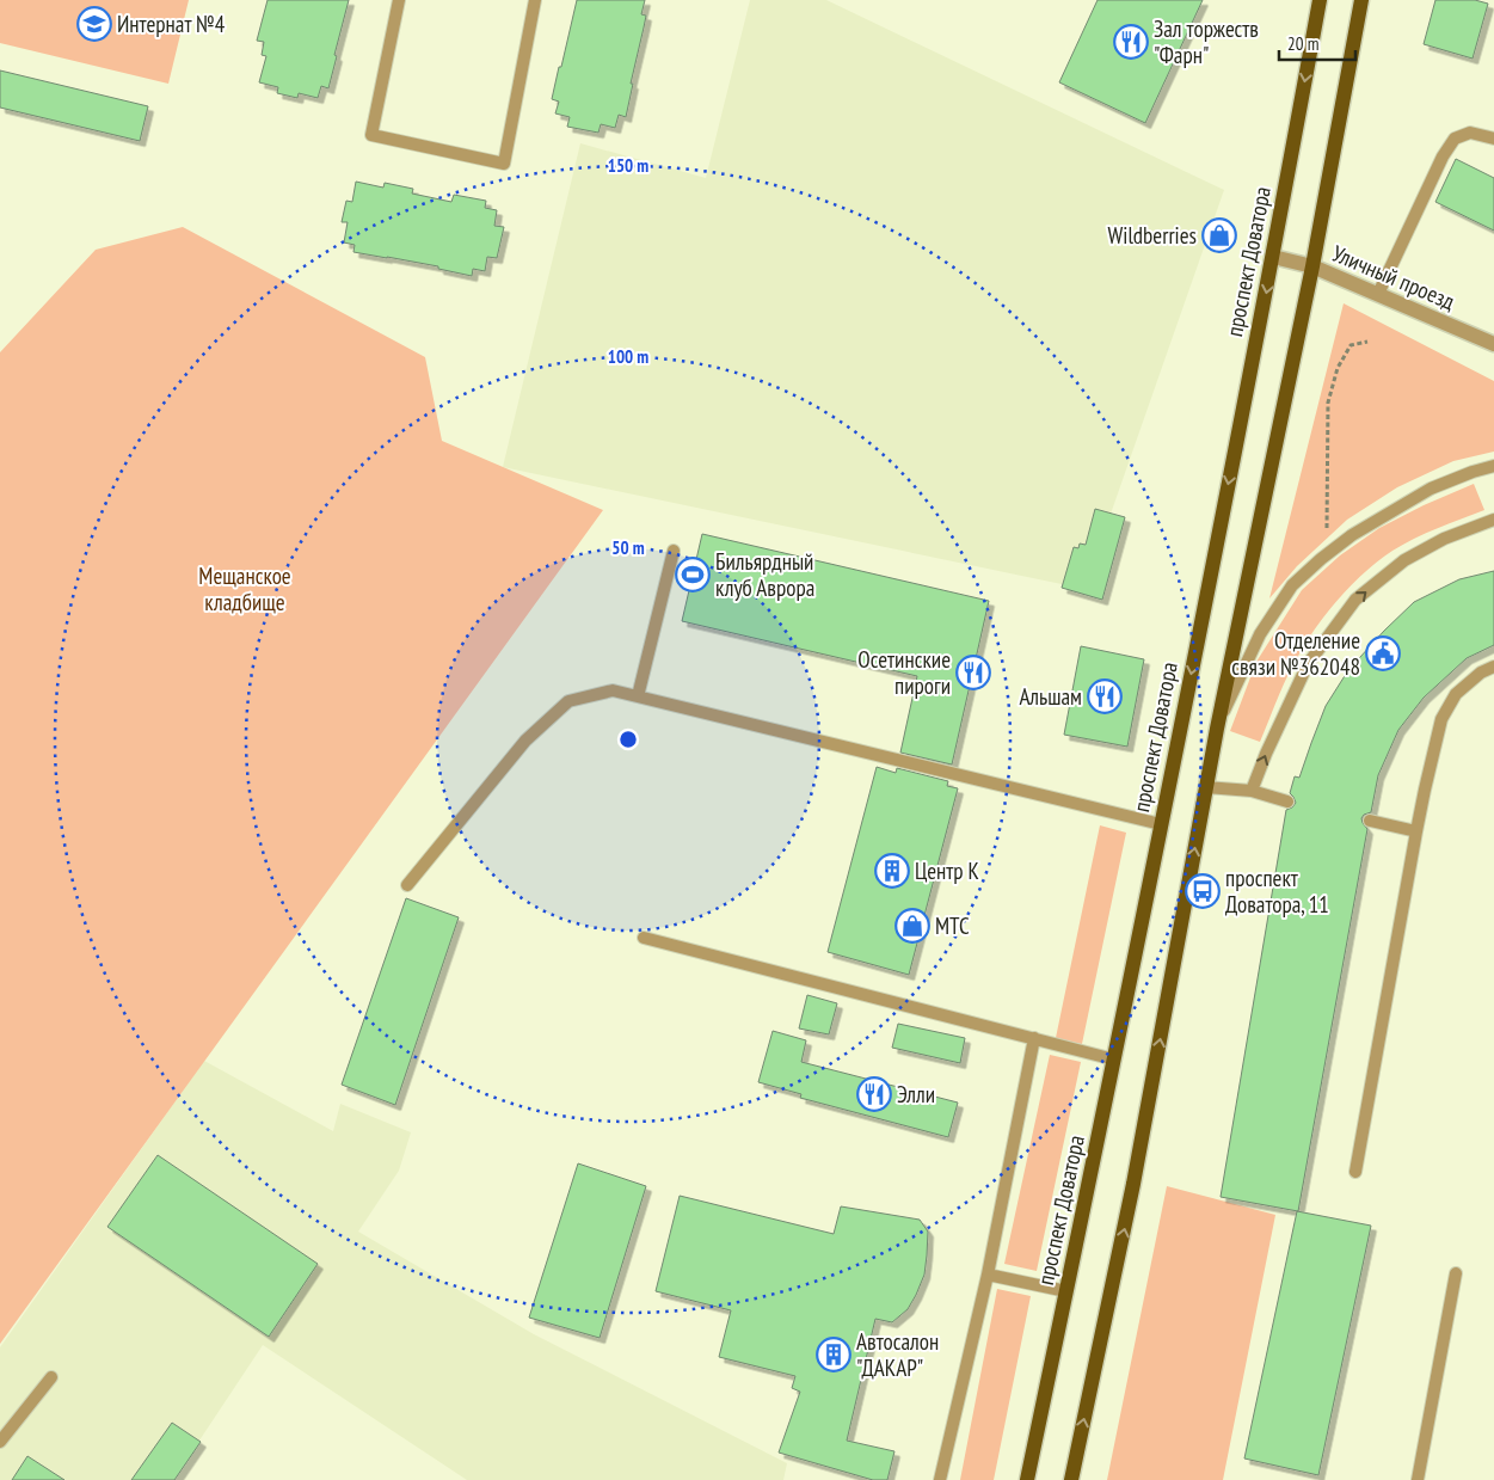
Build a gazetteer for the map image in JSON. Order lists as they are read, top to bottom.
{
  "streets": {
    "main road": ["проспект Доватора"],
    "street": ["Уличный проезд"]
  },
  "crossings": [
    ["проспект Доватора", "Уличный проезд"]
  ],
  "parks": ["Мещанское кладбище"],
  "places": {
    "school or university": ["Интернат №4"],
    "restaurant": [
      "Зал торжеств \"Фарн\"",
      "Осетинские пироги",
      "Альшам",
      "Элли"
    ],
    "shop": ["Wildberries", "МТС"],
    "sports": ["Бильярдный клуб Аврора"],
    "public building": ["Отделение связи №362048"],
    "building": ["Центр К", "Автосалон \"ДАКАР\""],
    "bus stop": ["проспект Доватора, 11"]
  },
  "scale_bar": "20 m",
  "rings": ["150 m", "100 m", "50 m"]
}
